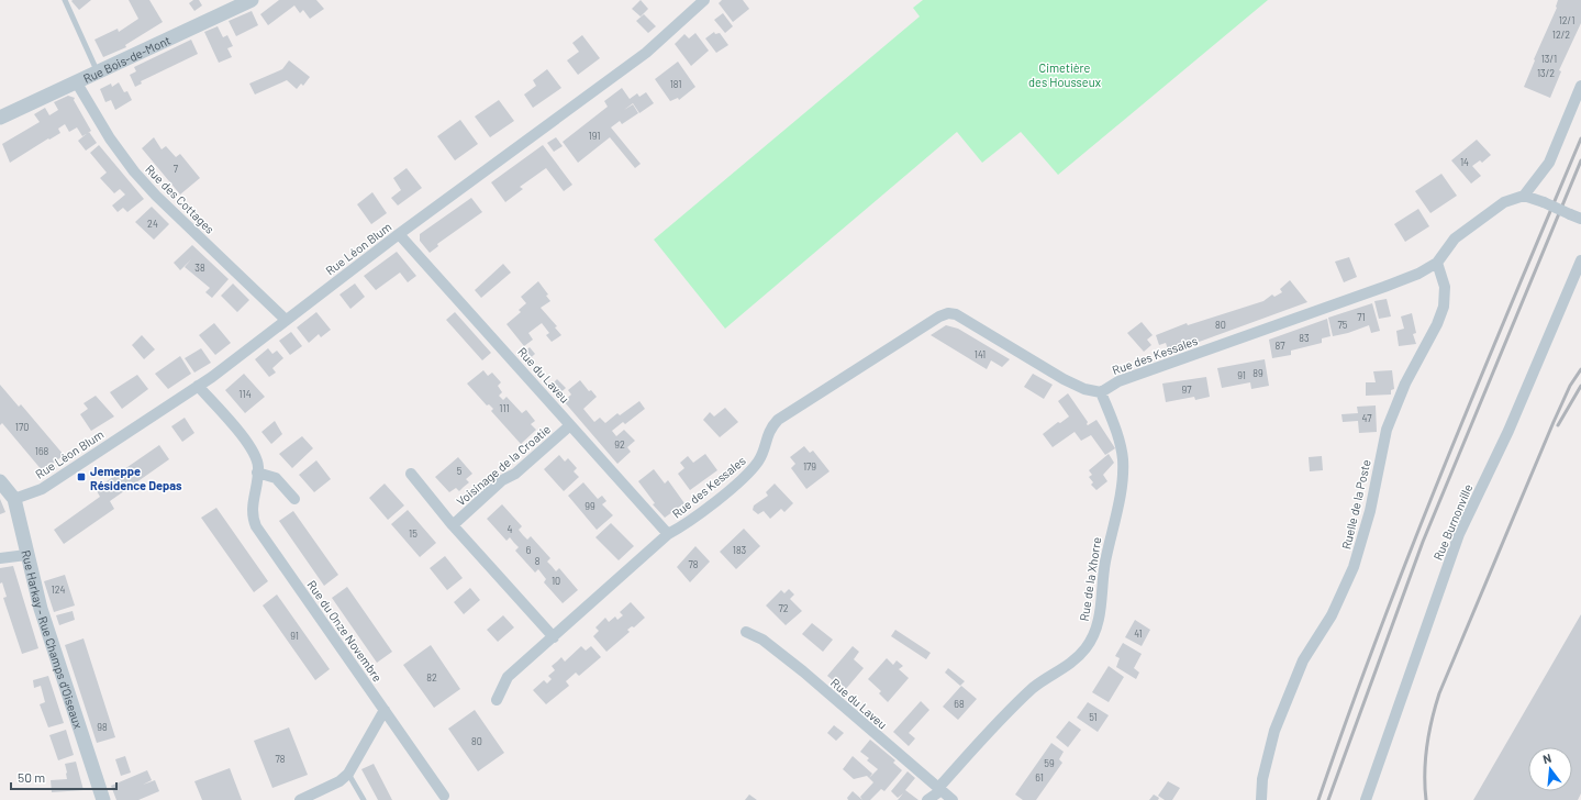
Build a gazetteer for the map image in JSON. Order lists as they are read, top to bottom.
{
  "streets": {
    "street": [
      "Rue Bois-de-Mont",
      "Rue des Cottages",
      "Rue Léon Blum",
      "Rue des Kessales",
      "Rue du Laveu",
      "Voisinage de la Croatie",
      "Ruelle de la Poste",
      "Rue Burnonville",
      "Rue de la Xhorre",
      "Rue du Onze Novembre",
      "Rue Harkay - Rue Champs d'Oiseaux"
    ]
  },
  "crossings": [
    ["Rue Bois-de-Mont", "Rue des Cottages"],
    ["Rue des Cottages", "Rue Léon Blum"],
    ["Rue Léon Blum", "Rue du Laveu"],
    ["Rue Léon Blum", "Rue du Onze Novembre"],
    ["Rue Léon Blum", "Rue Harkay - Rue Champs d'Oiseaux"],
    ["Rue des Kessales", "Rue du Laveu"],
    ["Rue des Kessales", "Ruelle de la Poste"],
    ["Rue des Kessales", "Rue de la Xhorre"],
    ["Rue du Laveu", "Voisinage de la Croatie"],
    ["Rue du Laveu", "Rue de la Xhorre"]
  ],
  "parks": ["Cimetière des Housseux"],
  "places": {
    "transit": ["Jemeppe Résidence Depas"]
  },
  "house_numbers": [
    "12/1",
    "12/2",
    "13/1",
    "13/2",
    "181",
    "191",
    "14",
    "7",
    "24",
    "38",
    "71",
    "80",
    "75",
    "83",
    "87",
    "141",
    "89",
    "91",
    "97",
    "114",
    "111",
    "47",
    "170",
    "92",
    "168",
    "179",
    "5",
    "99",
    "4",
    "15",
    "6",
    "183",
    "8",
    "78",
    "10",
    "124",
    "72",
    "41",
    "91",
    "82",
    "68",
    "51",
    "98",
    "80",
    "78",
    "59",
    "61"
  ],
  "scale_bar": "50 m",
  "north": "top"
}
